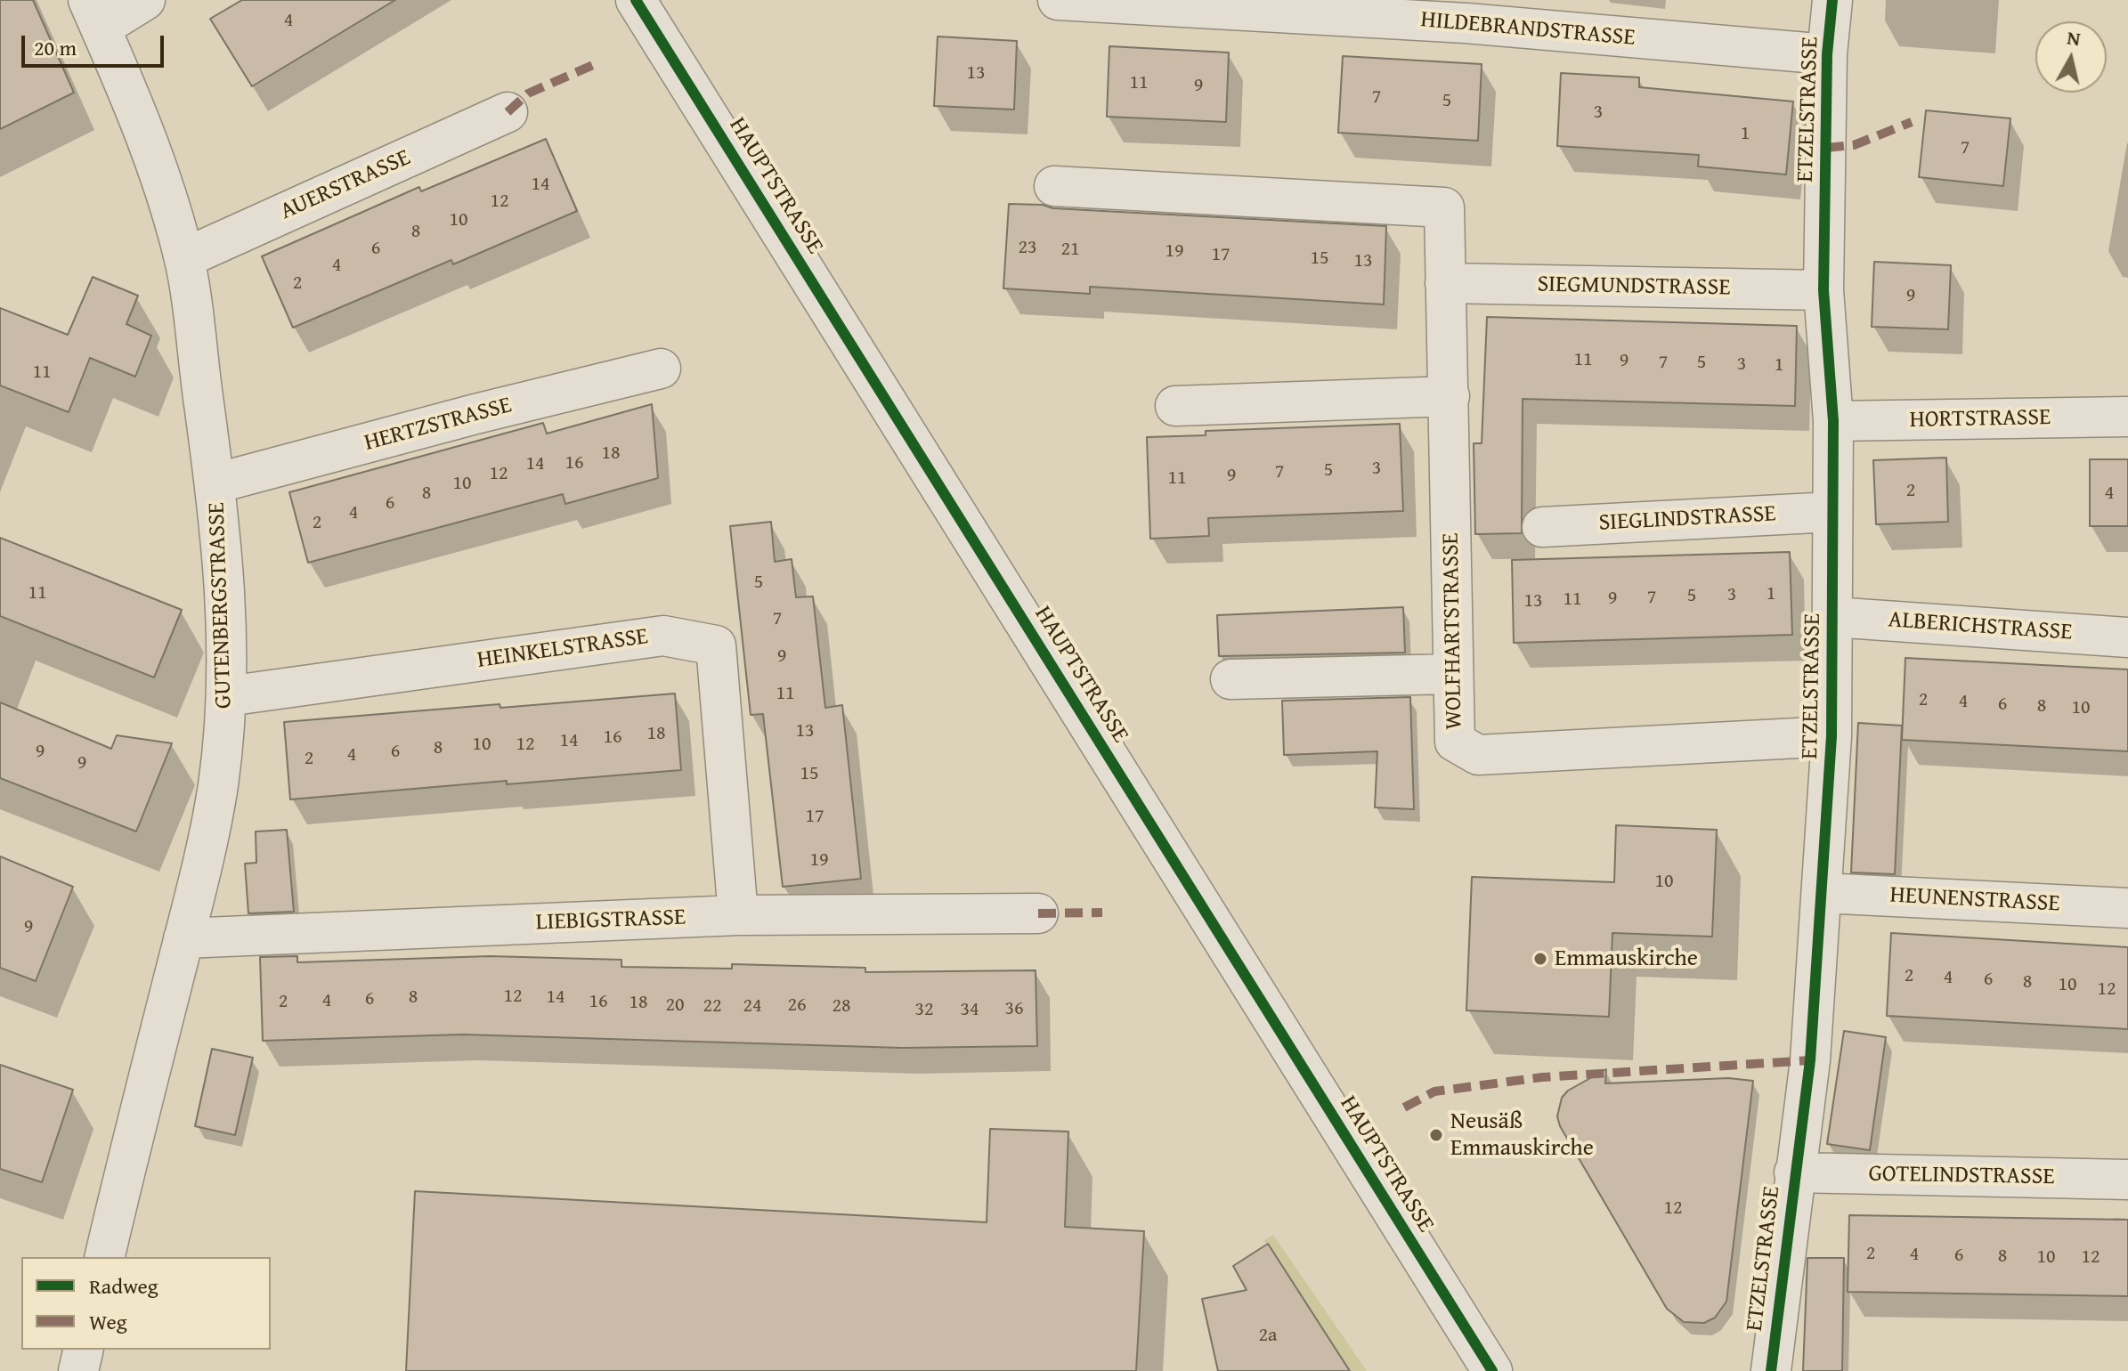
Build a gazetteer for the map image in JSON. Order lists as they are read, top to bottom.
{
  "streets": {
    "street": [
      "HILDEBRANDSTRASSE",
      "ETZELSTRASSE",
      "AUERSTRASSE",
      "HAUPTSTRASSE",
      "SIEGMUNDSTRASSE",
      "HORTSTRASSE",
      "HERTZSTRASSE",
      "SIEGLINDSTRASSE",
      "GUTENBERGSTRASSE",
      "ALBERICHSTRASSE",
      "WOLFHARTSTRASSE",
      "HEINKELSTRASSE",
      "HEUNENSTRASSE",
      "LIEBIGSTRASSE",
      "GOTELINDSTRASSE"
    ]
  },
  "crossings": [
    ["HILDEBRANDSTRASSE", "ETZELSTRASSE"],
    ["ETZELSTRASSE", "SIEGMUNDSTRASSE"],
    ["ETZELSTRASSE", "HORTSTRASSE"],
    ["ETZELSTRASSE", "SIEGLINDSTRASSE"],
    ["ETZELSTRASSE", "ALBERICHSTRASSE"],
    ["ETZELSTRASSE", "WOLFHARTSTRASSE"],
    ["ETZELSTRASSE", "HEUNENSTRASSE"],
    ["ETZELSTRASSE", "GOTELINDSTRASSE"],
    ["AUERSTRASSE", "GUTENBERGSTRASSE"],
    ["SIEGMUNDSTRASSE", "WOLFHARTSTRASSE"],
    ["HERTZSTRASSE", "GUTENBERGSTRASSE"],
    ["GUTENBERGSTRASSE", "HEINKELSTRASSE"],
    ["GUTENBERGSTRASSE", "LIEBIGSTRASSE"],
    ["HEINKELSTRASSE", "LIEBIGSTRASSE"]
  ],
  "places": ["Emmauskirche", "Neusäß Emmauskirche"],
  "house_numbers": [
    "4",
    "13",
    "11",
    "9",
    "7",
    "5",
    "3",
    "1",
    "7",
    "14",
    "12",
    "10",
    "8",
    "23",
    "6",
    "21",
    "19",
    "17",
    "15",
    "13",
    "4",
    "2",
    "9",
    "11",
    "9",
    "7",
    "5",
    "3",
    "1",
    "11",
    "18",
    "16",
    "14",
    "3",
    "5",
    "7",
    "12",
    "9",
    "11",
    "10",
    "2",
    "8",
    "4",
    "6",
    "4",
    "2",
    "5",
    "11",
    "1",
    "3",
    "5",
    "7",
    "9",
    "11",
    "13",
    "7",
    "9",
    "11",
    "2",
    "4",
    "6",
    "8",
    "10",
    "13",
    "18",
    "16",
    "14",
    "10",
    "12",
    "8",
    "9",
    "6",
    "4",
    "2",
    "9",
    "15",
    "17",
    "19",
    "10",
    "9",
    "2",
    "4",
    "6",
    "8",
    "10",
    "12",
    "12",
    "8",
    "14",
    "6",
    "4",
    "2",
    "16",
    "18",
    "20",
    "26",
    "22",
    "24",
    "28",
    "36",
    "32",
    "34",
    "12",
    "2",
    "4",
    "6",
    "8",
    "10",
    "12",
    "2a"
  ],
  "legend": ["Radweg", "Weg"],
  "scale_bar": "20 m",
  "north": "top"
}
